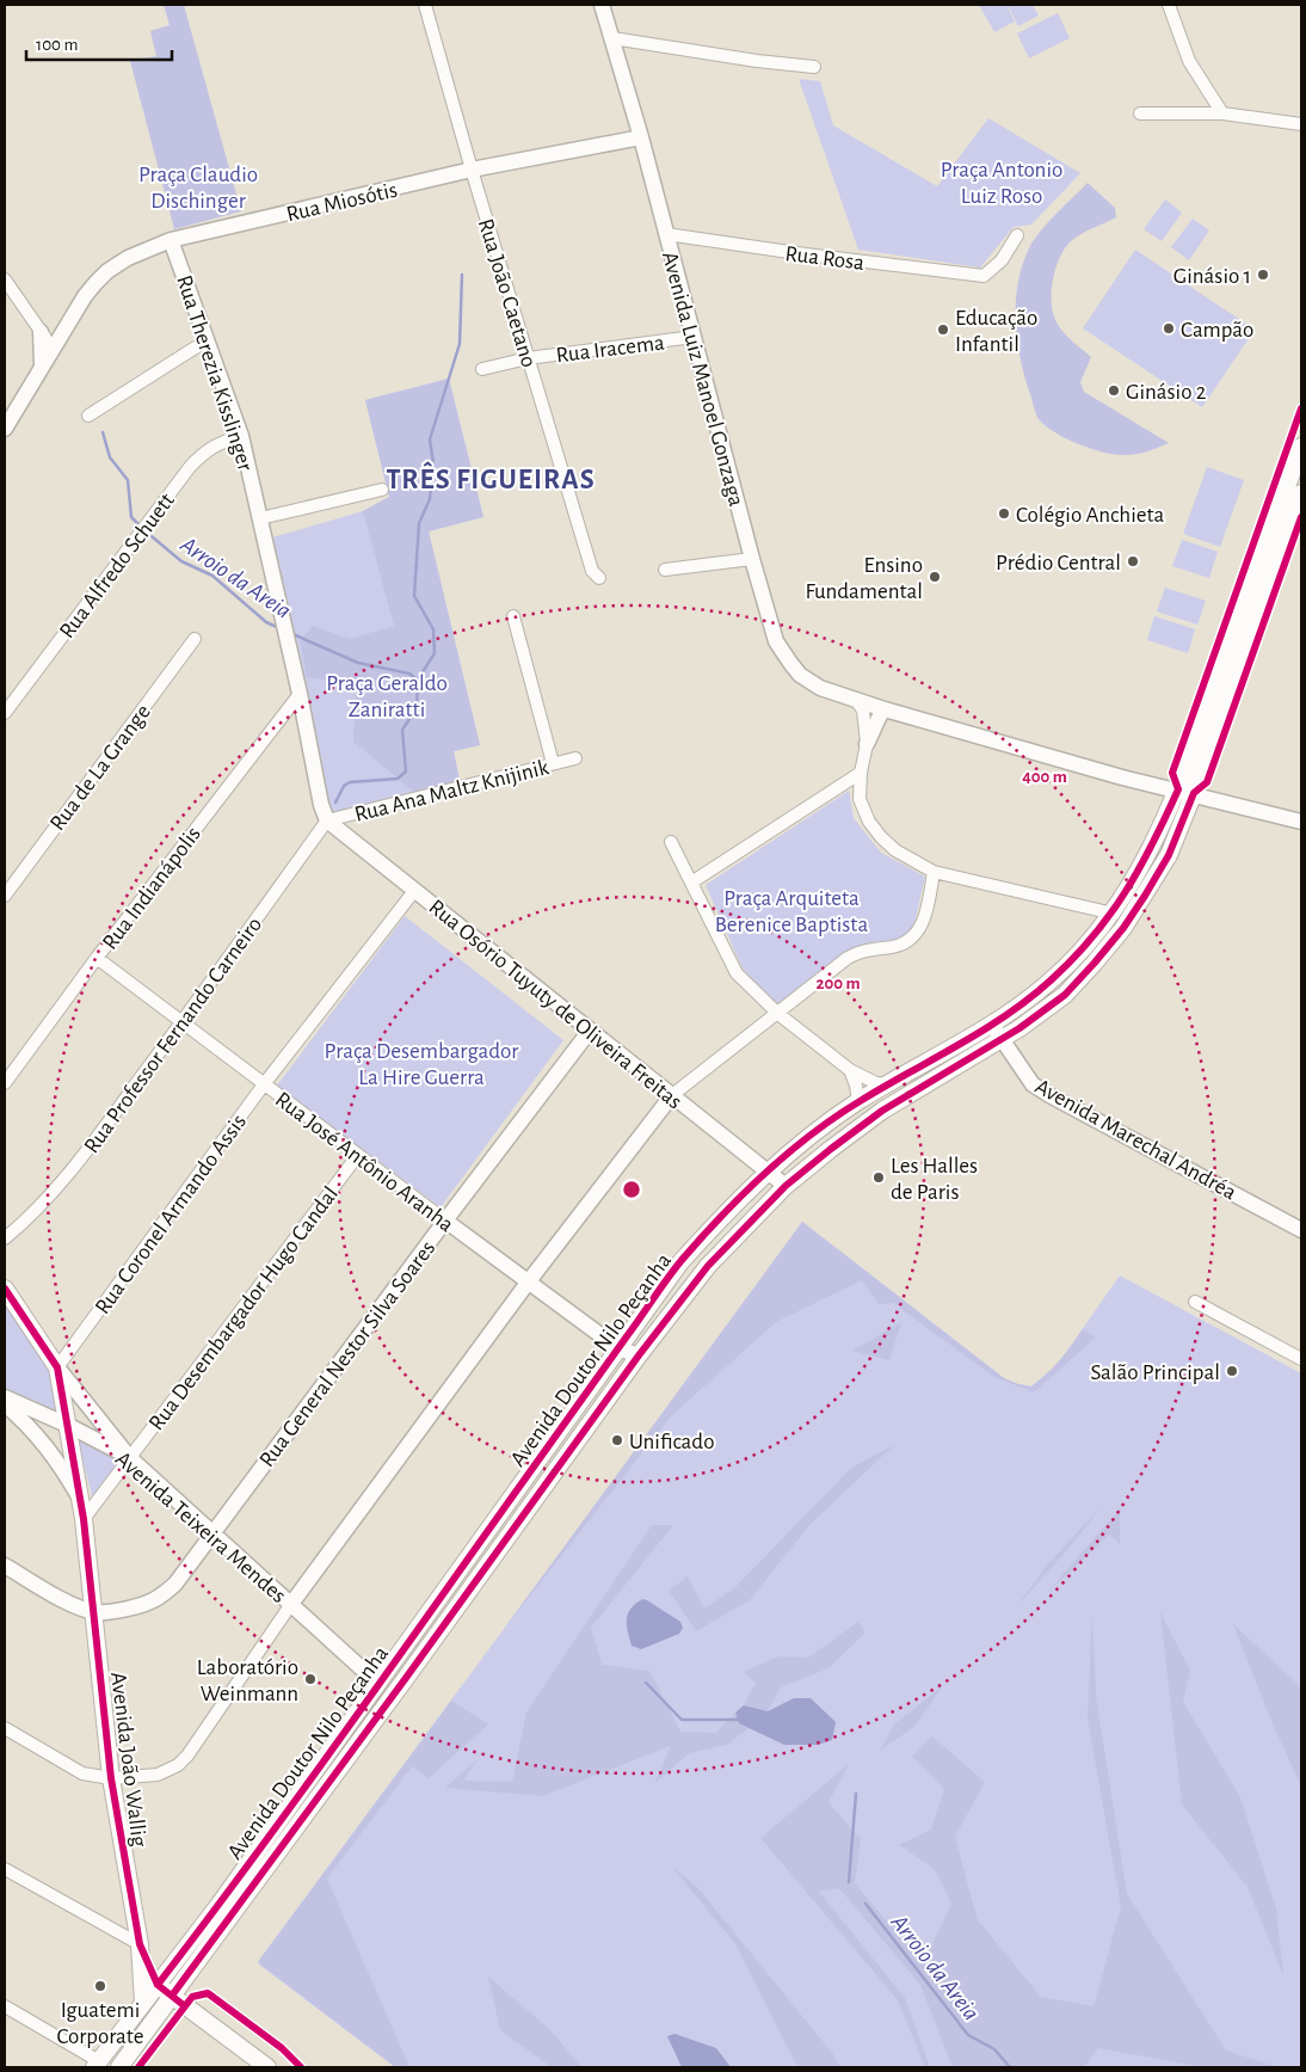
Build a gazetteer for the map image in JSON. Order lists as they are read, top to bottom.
{
  "streets": {
    "main road": ["Avenida Doutor Nilo Peçanha", "Avenida João Wallig"],
    "street": [
      "Rua Miosótis",
      "Rua Rosa",
      "Rua João Caetano",
      "Rua Iracema",
      "Rua Therezia Kisslinger",
      "Avenida Luiz Manoel Gonzaga",
      "Rua Alfredo Schuett",
      "Rua de La Grange",
      "Rua Ana Maltz Knijinik",
      "Rua Indianápolis",
      "Rua Osório Tuyuty de Oliveira Freitas",
      "Rua Professor Fernando Carneiro",
      "Avenida Marechal Andréa",
      "Rua José Antônio Aranha",
      "Rua Coronel Armando Assis",
      "Rua Desembargador Hugo Candal",
      "Rua General Nestor Silva Soares",
      "Avenida Teixeira Mendes"
    ]
  },
  "crossings": [
    ["Rua Miosótis", "Rua João Caetano"],
    ["Rua Miosótis", "Rua Therezia Kisslinger"],
    ["Rua Miosótis", "Avenida Luiz Manoel Gonzaga"],
    ["Rua Rosa", "Avenida Luiz Manoel Gonzaga"],
    ["Rua João Caetano", "Rua Iracema"],
    ["Rua Iracema", "Avenida Luiz Manoel Gonzaga"],
    ["Rua Therezia Kisslinger", "Rua Alfredo Schuett"],
    ["Rua Therezia Kisslinger", "Rua Ana Maltz Knijinik"],
    ["Rua Therezia Kisslinger", "Rua Indianápolis"],
    ["Rua Therezia Kisslinger", "Rua Osório Tuyuty de Oliveira Freitas"],
    ["Rua Therezia Kisslinger", "Rua Professor Fernando Carneiro"],
    ["Avenida Luiz Manoel Gonzaga", "Avenida Doutor Nilo Peçanha"],
    ["Rua Ana Maltz Knijinik", "Rua Osório Tuyuty de Oliveira Freitas"],
    ["Rua Ana Maltz Knijinik", "Rua Professor Fernando Carneiro"],
    ["Rua Indianápolis", "Rua José Antônio Aranha"],
    ["Rua Osório Tuyuty de Oliveira Freitas", "Rua Professor Fernando Carneiro"],
    ["Rua Osório Tuyuty de Oliveira Freitas", "Rua Coronel Armando Assis"],
    ["Rua Osório Tuyuty de Oliveira Freitas", "Rua General Nestor Silva Soares"],
    ["Rua Osório Tuyuty de Oliveira Freitas", "Avenida Doutor Nilo Peçanha"],
    ["Rua Professor Fernando Carneiro", "Rua José Antônio Aranha"],
    ["Avenida Marechal Andréa", "Avenida Doutor Nilo Peçanha"],
    ["Rua José Antônio Aranha", "Rua Coronel Armando Assis"],
    ["Rua José Antônio Aranha", "Rua Desembargador Hugo Candal"],
    ["Rua José Antônio Aranha", "Rua General Nestor Silva Soares"],
    ["Rua José Antônio Aranha", "Avenida Doutor Nilo Peçanha"],
    ["Rua Coronel Armando Assis", "Avenida João Wallig"],
    ["Rua Desembargador Hugo Candal", "Avenida Teixeira Mendes"],
    ["Rua Desembargador Hugo Candal", "Avenida João Wallig"],
    ["Rua General Nestor Silva Soares", "Avenida Teixeira Mendes"],
    ["Rua General Nestor Silva Soares", "Avenida João Wallig"],
    ["Avenida Doutor Nilo Peçanha", "Avenida Teixeira Mendes"],
    ["Avenida Doutor Nilo Peçanha", "Avenida João Wallig"],
    ["Avenida Teixeira Mendes", "Avenida João Wallig"]
  ],
  "districts": ["TRÊS FIGUEIRAS"],
  "water": ["Arroio da Areia"],
  "parks": [
    "Praça Antonio Luiz Roso",
    "Praça Claudio Dischinger",
    "Praça Geraldo Zaniratti",
    "Praça Arquiteta Berenice Baptista",
    "Praça Desembargador La Hire Guerra"
  ],
  "places": [
    "Ginásio 1",
    "Campão",
    "Educação Infantil",
    "Ginásio 2",
    "Colégio Anchieta",
    "Prédio Central",
    "Ensino Fundamental",
    "Les Halles de Paris",
    "Salão Principal",
    "Unificado",
    "Laboratório Weinmann",
    "Iguatemi Corporate"
  ],
  "scale_bar": "100 m",
  "rings": ["400 m", "200 m"]
}
